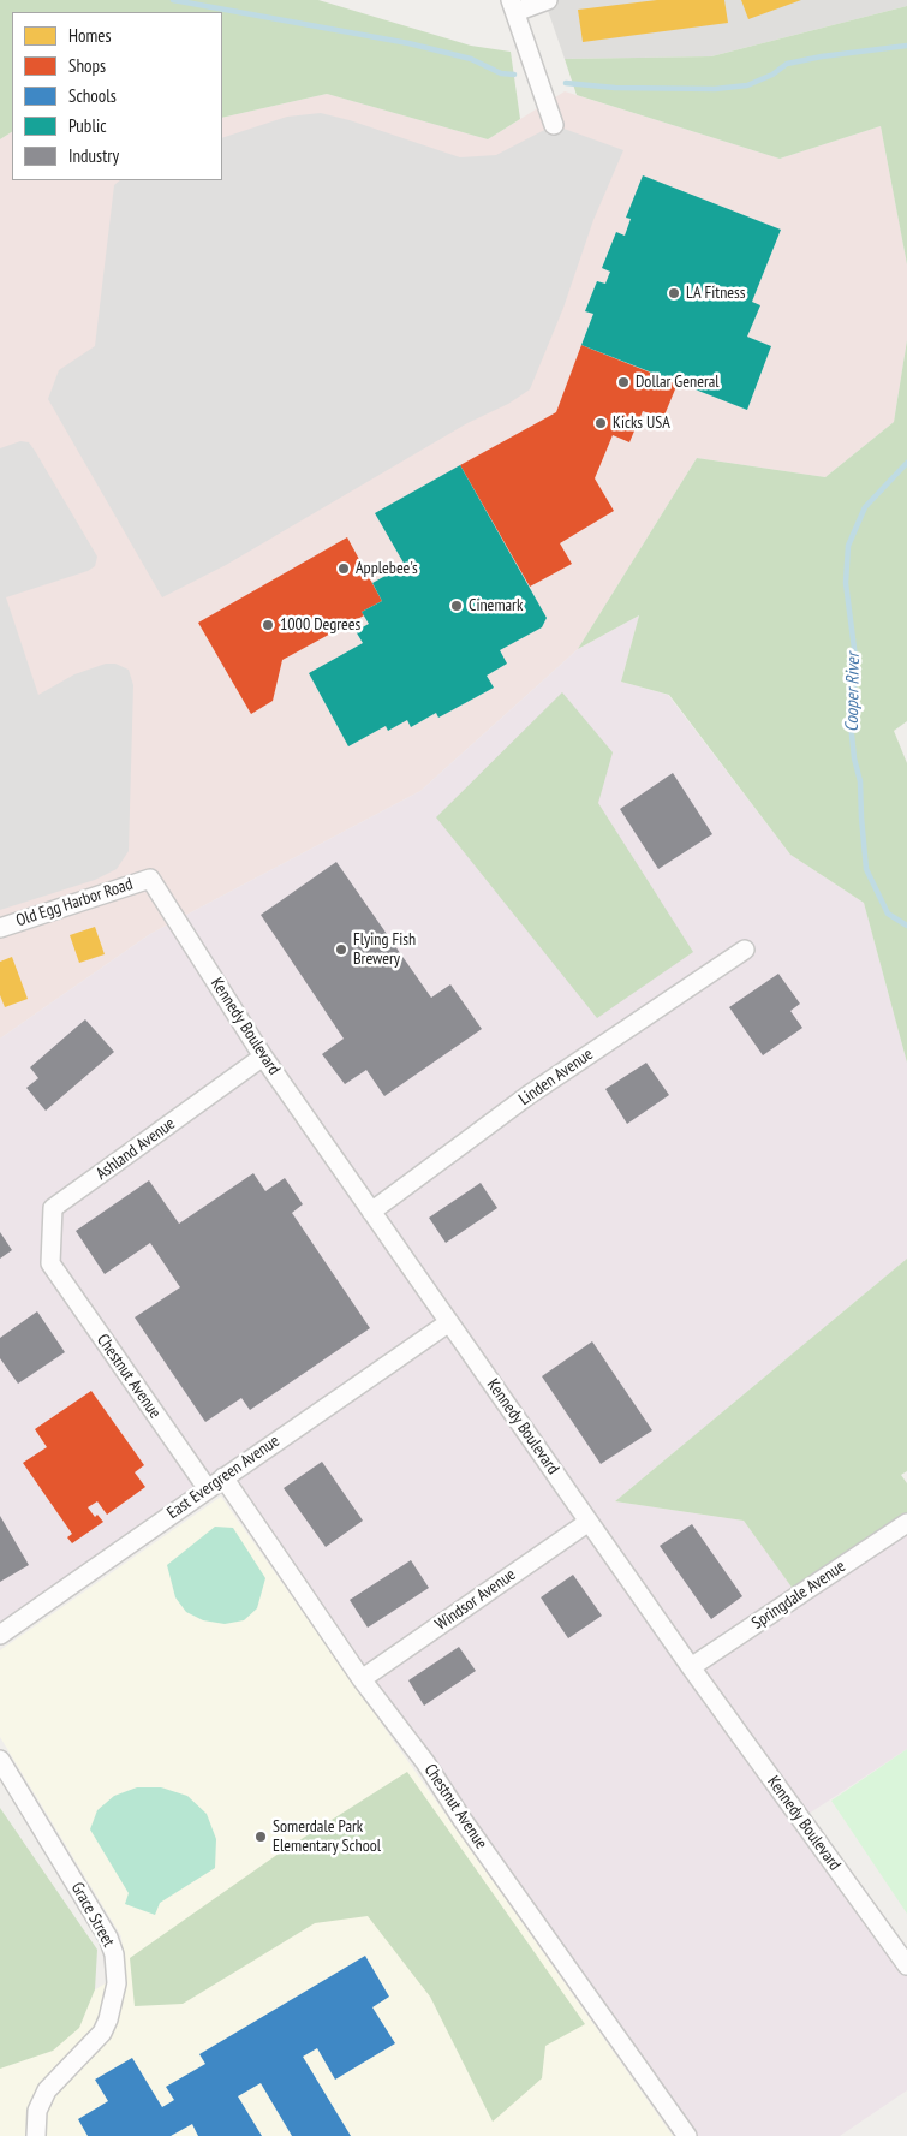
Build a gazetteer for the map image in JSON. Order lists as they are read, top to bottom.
{
  "streets": {
    "street": [
      "Old Egg Harbor Road",
      "Kennedy Boulevard",
      "Linden Avenue",
      "Ashland Avenue",
      "Chestnut Avenue",
      "East Evergreen Avenue",
      "Springdale Avenue",
      "Windsor Avenue",
      "Grace Street"
    ]
  },
  "crossings": [
    ["Old Egg Harbor Road", "Kennedy Boulevard"],
    ["Kennedy Boulevard", "Linden Avenue"],
    ["Kennedy Boulevard", "Ashland Avenue"],
    ["Kennedy Boulevard", "East Evergreen Avenue"],
    ["Kennedy Boulevard", "Springdale Avenue"],
    ["Kennedy Boulevard", "Windsor Avenue"],
    ["Ashland Avenue", "Chestnut Avenue"],
    ["Chestnut Avenue", "East Evergreen Avenue"],
    ["Chestnut Avenue", "Windsor Avenue"]
  ],
  "water": ["Cooper River"],
  "places": [
    "LA Fitness",
    "Dollar General",
    "Kicks USA",
    "Applebee's",
    "Cinemark",
    "1000 Degrees",
    "Flying Fish Brewery",
    "Somerdale Park Elementary School"
  ],
  "legend": [
    "Homes",
    "Shops",
    "Schools",
    "Public",
    "Industry"
  ]
}
